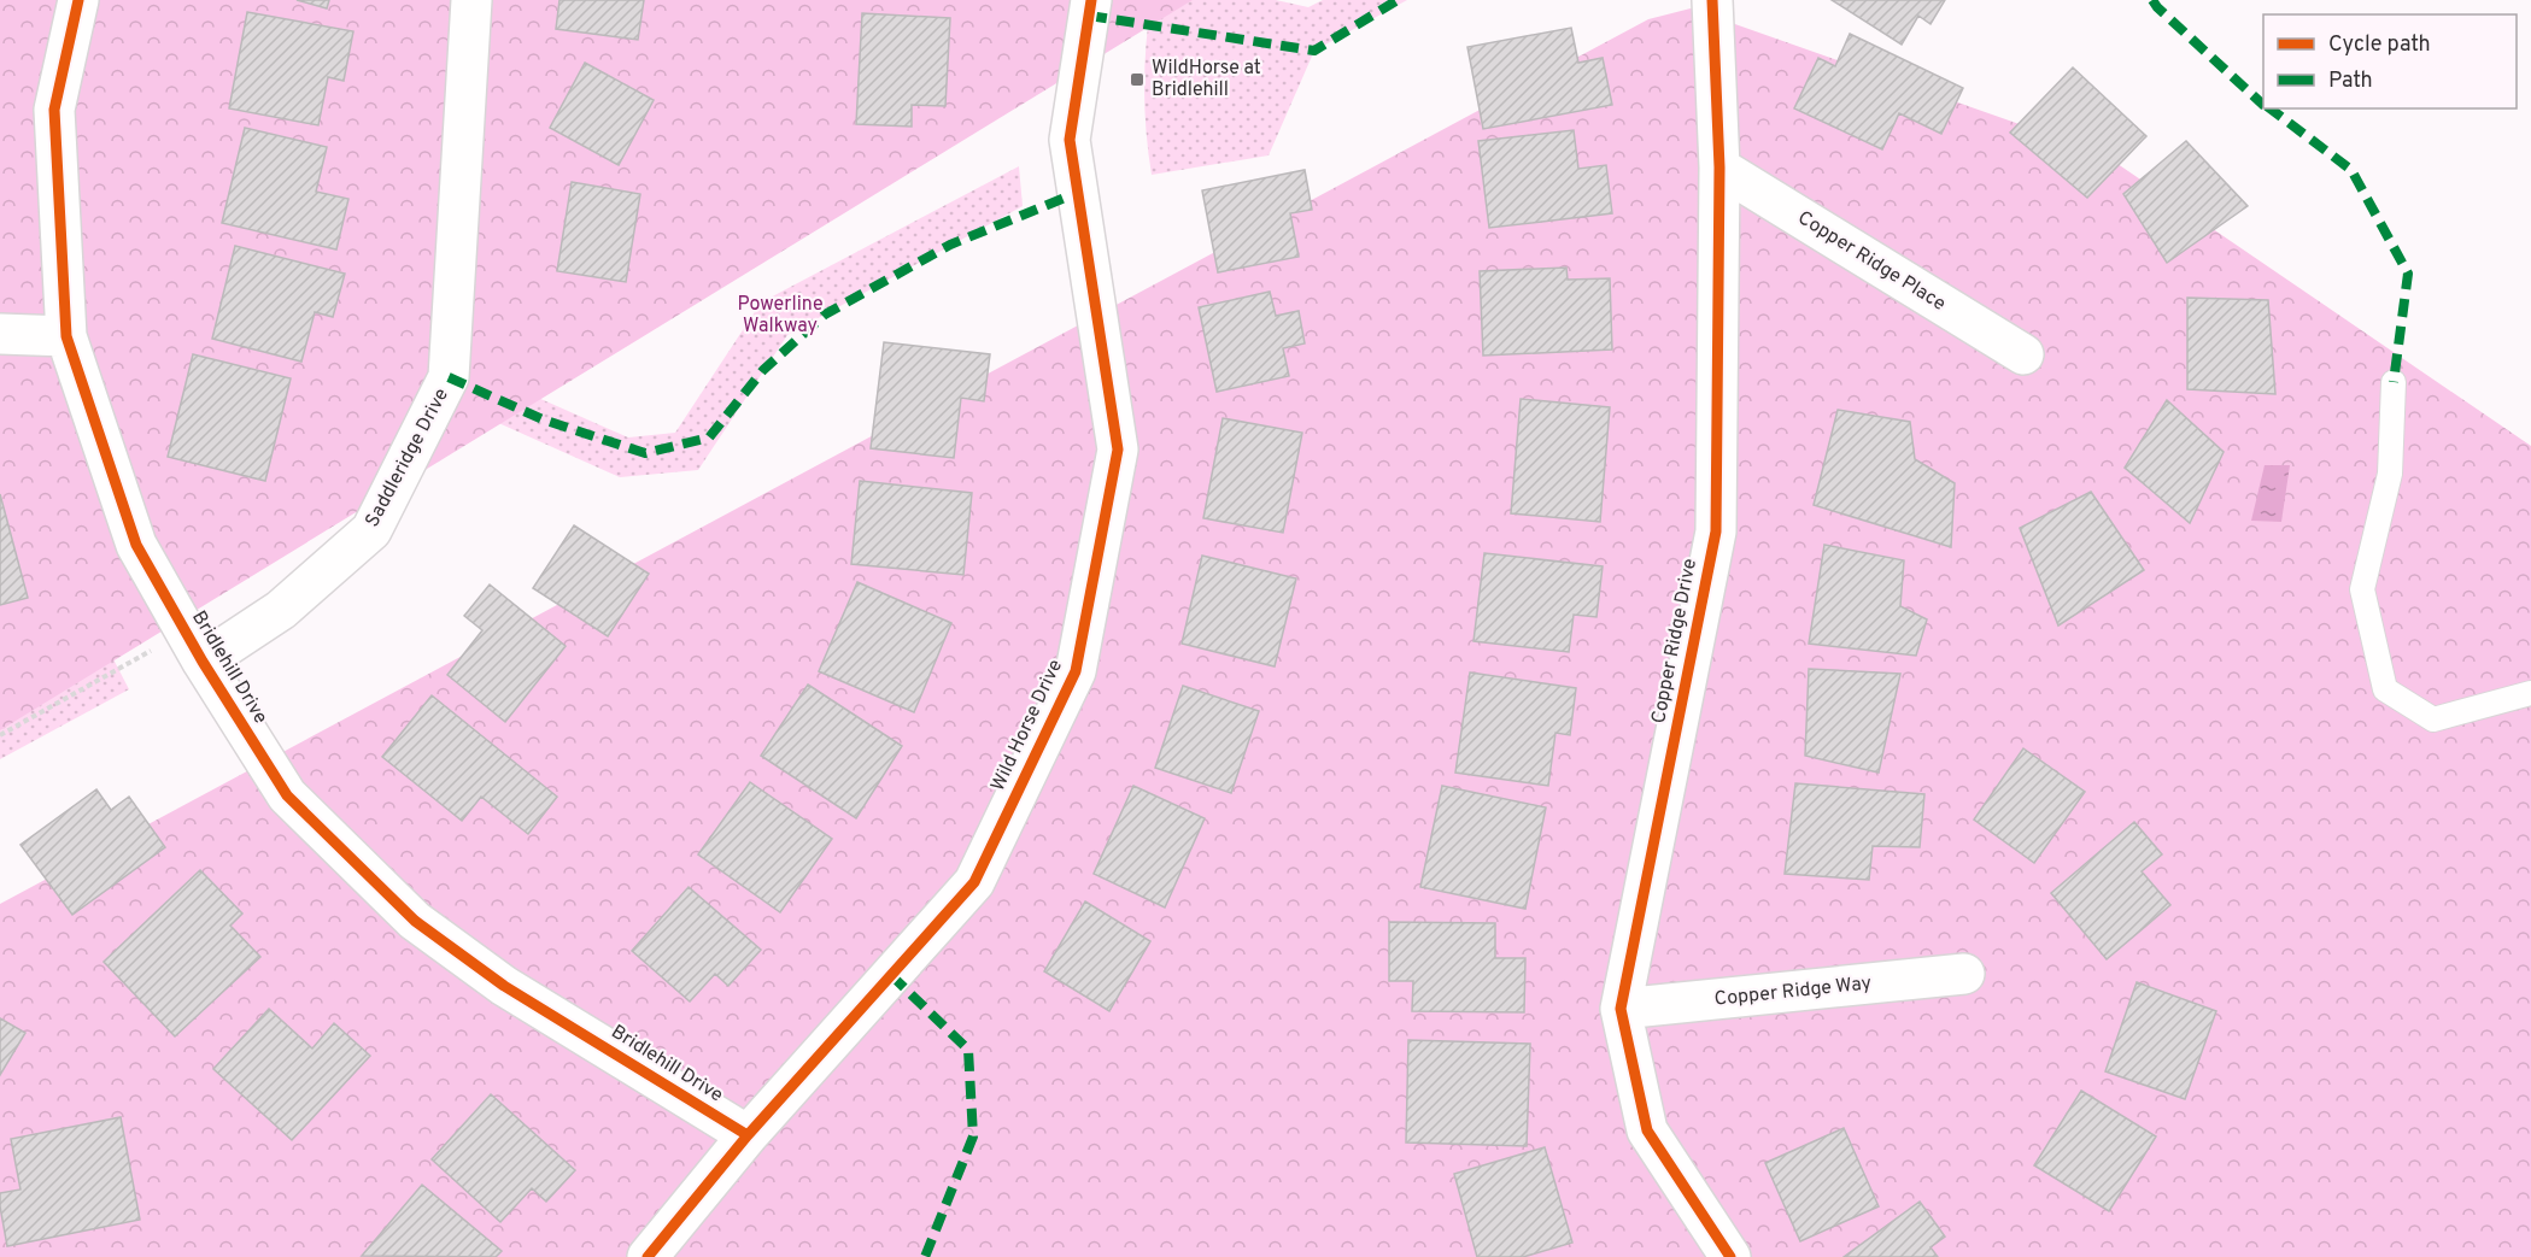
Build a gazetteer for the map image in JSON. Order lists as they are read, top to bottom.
{
  "streets": {
    "street": [
      "Copper Ridge Place",
      "Saddleridge Drive",
      "Copper Ridge Drive",
      "Bridlehill Drive",
      "Wild Horse Drive",
      "Copper Ridge Way"
    ]
  },
  "crossings": [
    ["Copper Ridge Place", "Copper Ridge Drive"],
    ["Saddleridge Drive", "Bridlehill Drive"],
    ["Copper Ridge Drive", "Copper Ridge Way"],
    ["Bridlehill Drive", "Wild Horse Drive"]
  ],
  "parks": ["Powerline Walkway"],
  "places": {
    "transit": ["WildHorse at Bridlehill"]
  },
  "legend": ["Cycle path", "Path"]
}
